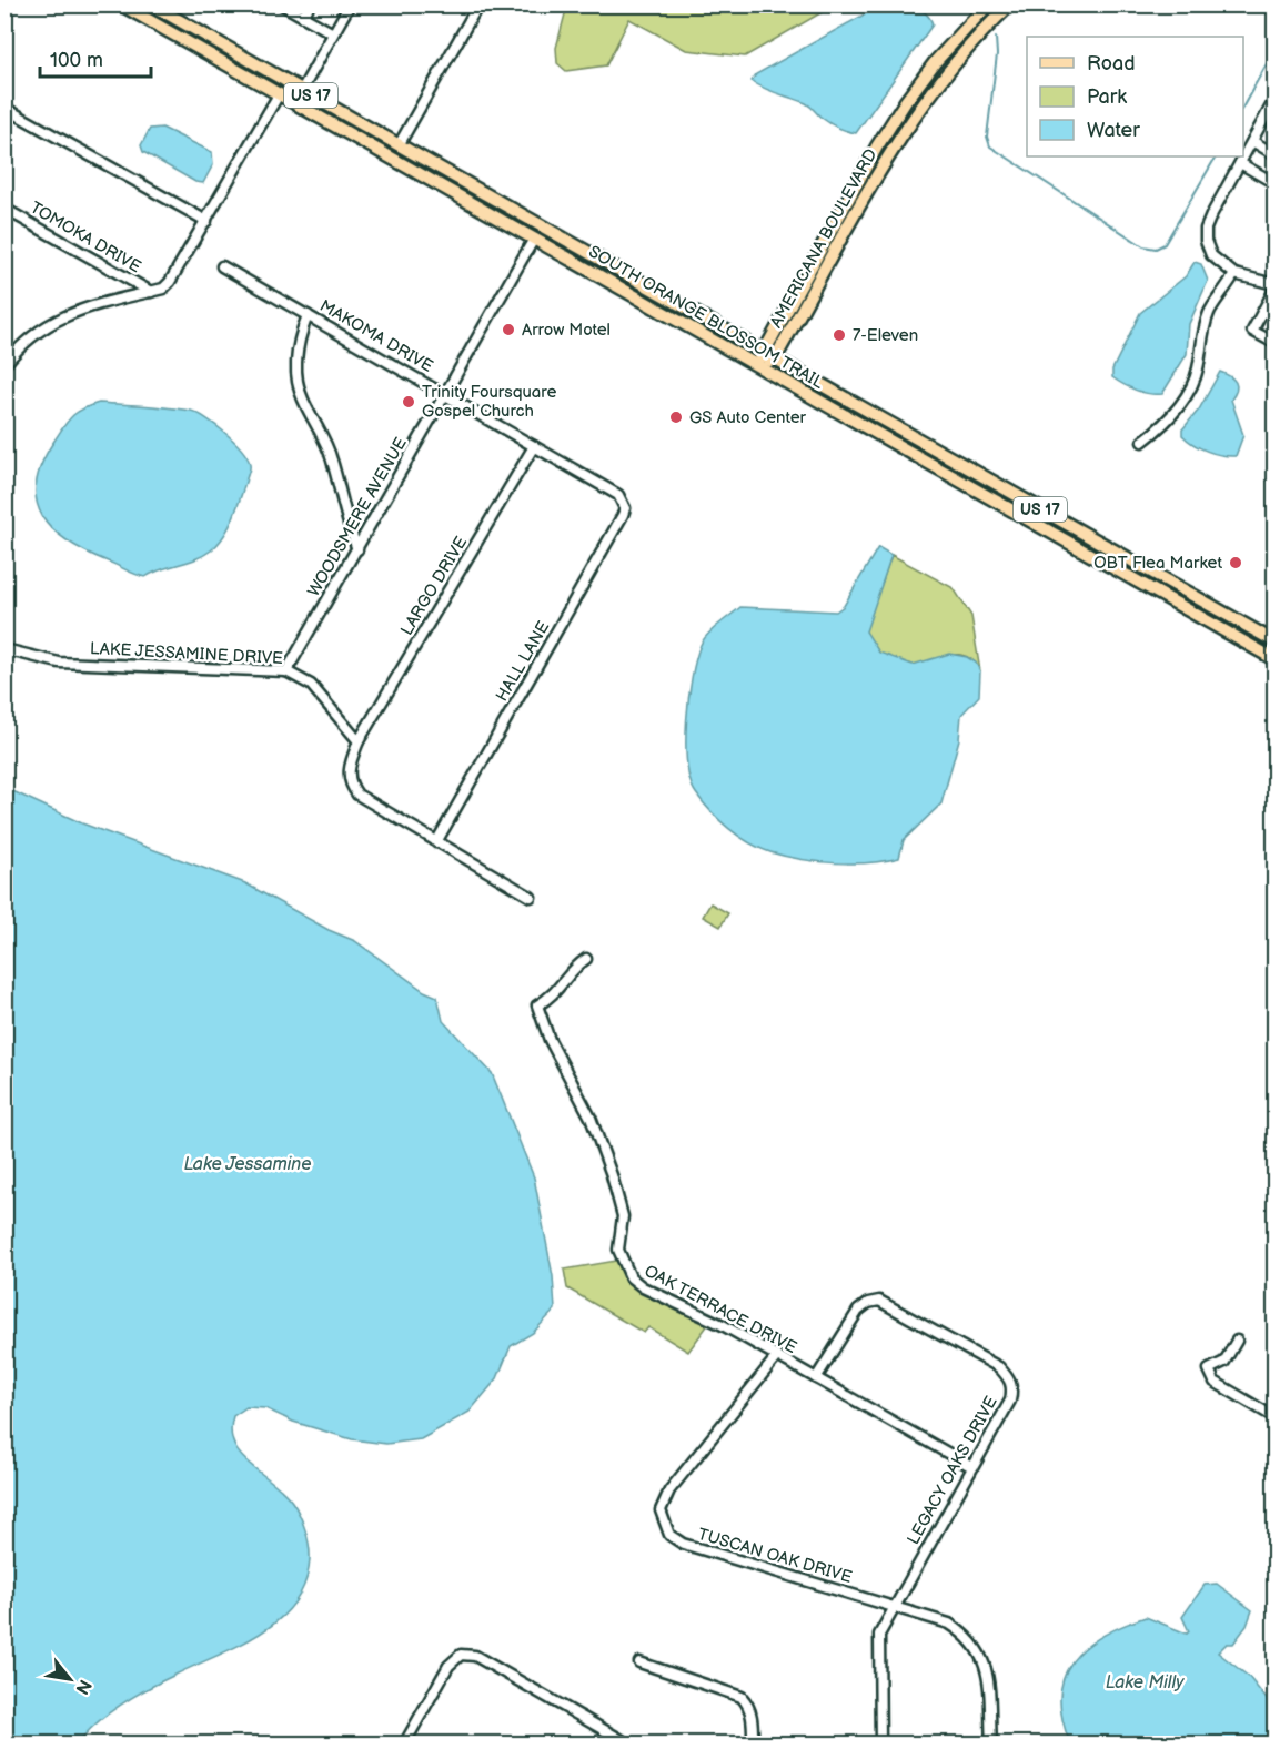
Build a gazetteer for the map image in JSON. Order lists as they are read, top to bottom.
{
  "streets": {
    "main road": ["US 17", "AMERICANA BOULEVARD", "SOUTH ORANGE BLOSSOM TRAIL"],
    "street": [
      "TOMOKA DRIVE",
      "MAKOMA DRIVE",
      "WOODSMERE AVENUE",
      "LARGO DRIVE",
      "LAKE JESSAMINE DRIVE",
      "HALL LANE",
      "OAK TERRACE DRIVE",
      "LEGACY OAKS DRIVE",
      "TUSCAN OAK DRIVE"
    ]
  },
  "crossings": [
    ["AMERICANA BOULEVARD", "SOUTH ORANGE BLOSSOM TRAIL"],
    ["SOUTH ORANGE BLOSSOM TRAIL", "WOODSMERE AVENUE"],
    ["MAKOMA DRIVE", "WOODSMERE AVENUE"],
    ["MAKOMA DRIVE", "LARGO DRIVE"],
    ["MAKOMA DRIVE", "HALL LANE"],
    ["WOODSMERE AVENUE", "LAKE JESSAMINE DRIVE"],
    ["LARGO DRIVE", "LAKE JESSAMINE DRIVE"],
    ["OAK TERRACE DRIVE", "LEGACY OAKS DRIVE"],
    ["OAK TERRACE DRIVE", "TUSCAN OAK DRIVE"],
    ["LEGACY OAKS DRIVE", "TUSCAN OAK DRIVE"]
  ],
  "water": ["Lake Jessamine", "Lake Milly"],
  "places": [
    "Arrow Motel",
    "7-Eleven",
    "Trinity Foursquare Gospel Church",
    "GS Auto Center",
    "OBT Flea Market"
  ],
  "legend": ["Road", "Park", "Water"],
  "scale_bar": "100 m",
  "north": "bottom right"
}
